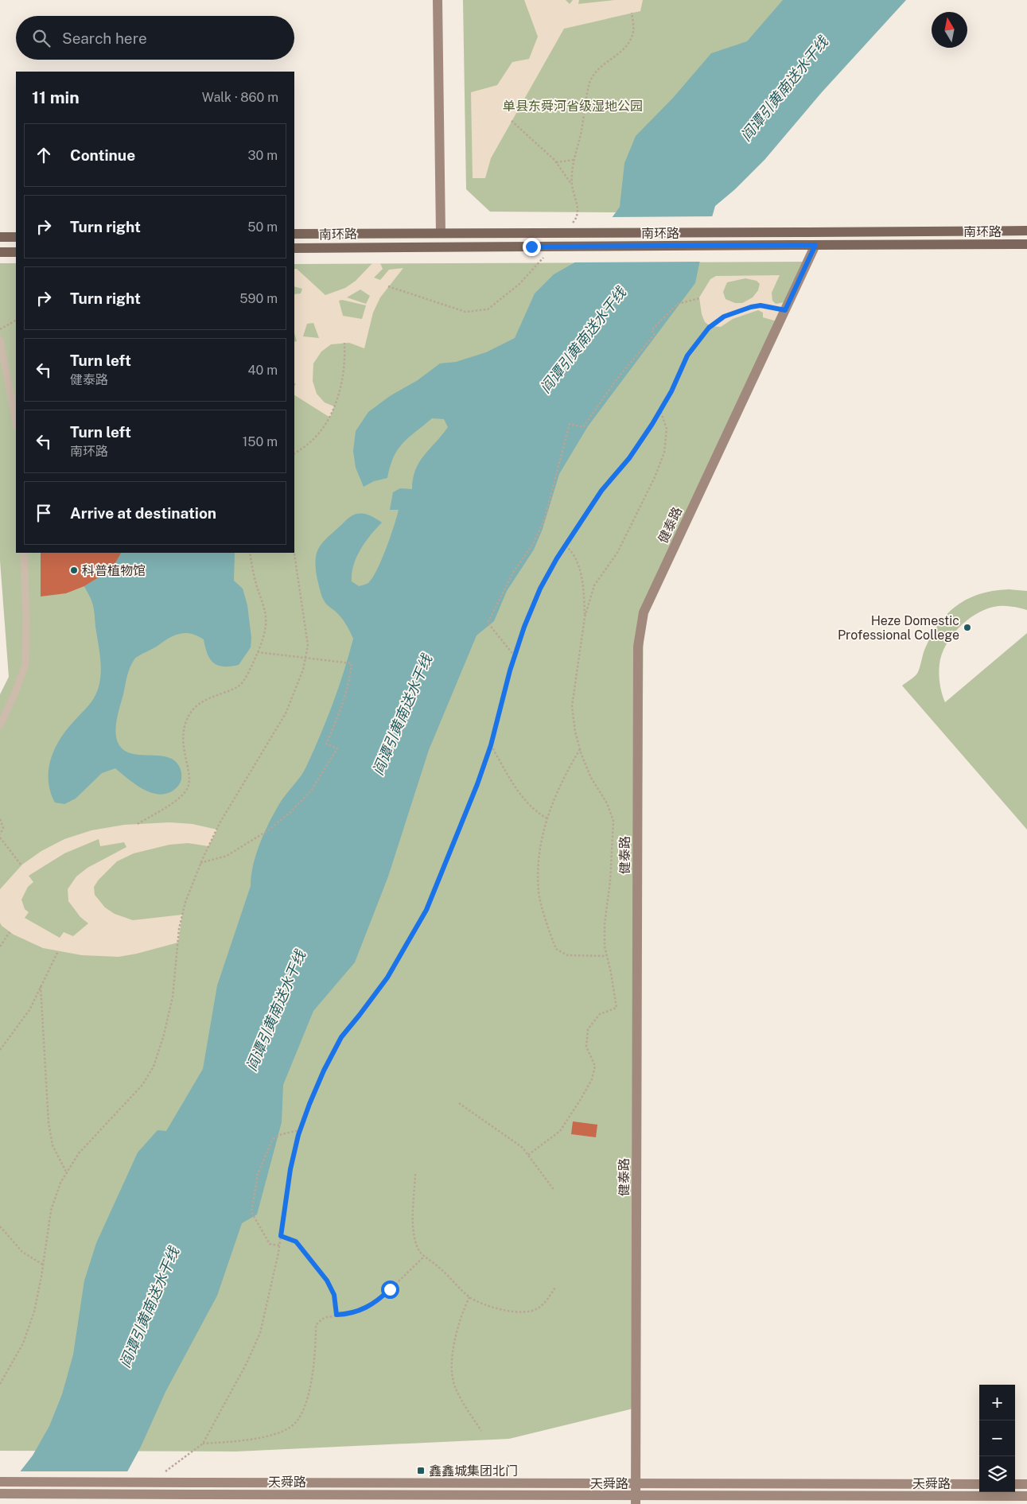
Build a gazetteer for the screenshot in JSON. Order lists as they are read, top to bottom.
{
  "streets": {
    "main road": ["南环路"],
    "street": ["健泰路", "天舜路"]
  },
  "crossings": [
    ["南环路", "健泰路"],
    ["健泰路", "天舜路"]
  ],
  "water": ["阎谭引黄南送水干线"],
  "parks": ["单县东舜河省级湿地公园"],
  "places": {
    "other": ["科普植物馆", "Heze Domestic Professional College"],
    "transit": ["鑫鑫城集团北门"]
  },
  "north": "top",
  "page": {
    "search": "Search here",
    "heading": ["11 min", "Walk · 860 m"],
    "list": [
      ["Continue", "30 m"],
      ["Turn right", "50 m"],
      ["Turn right", "590 m"],
      ["Turn left", "健泰路", "40 m"],
      ["Turn left", "南环路", "150 m"],
      "Arrive at destination"
    ],
    "map_buttons": ["+", "−"]
  }
}
